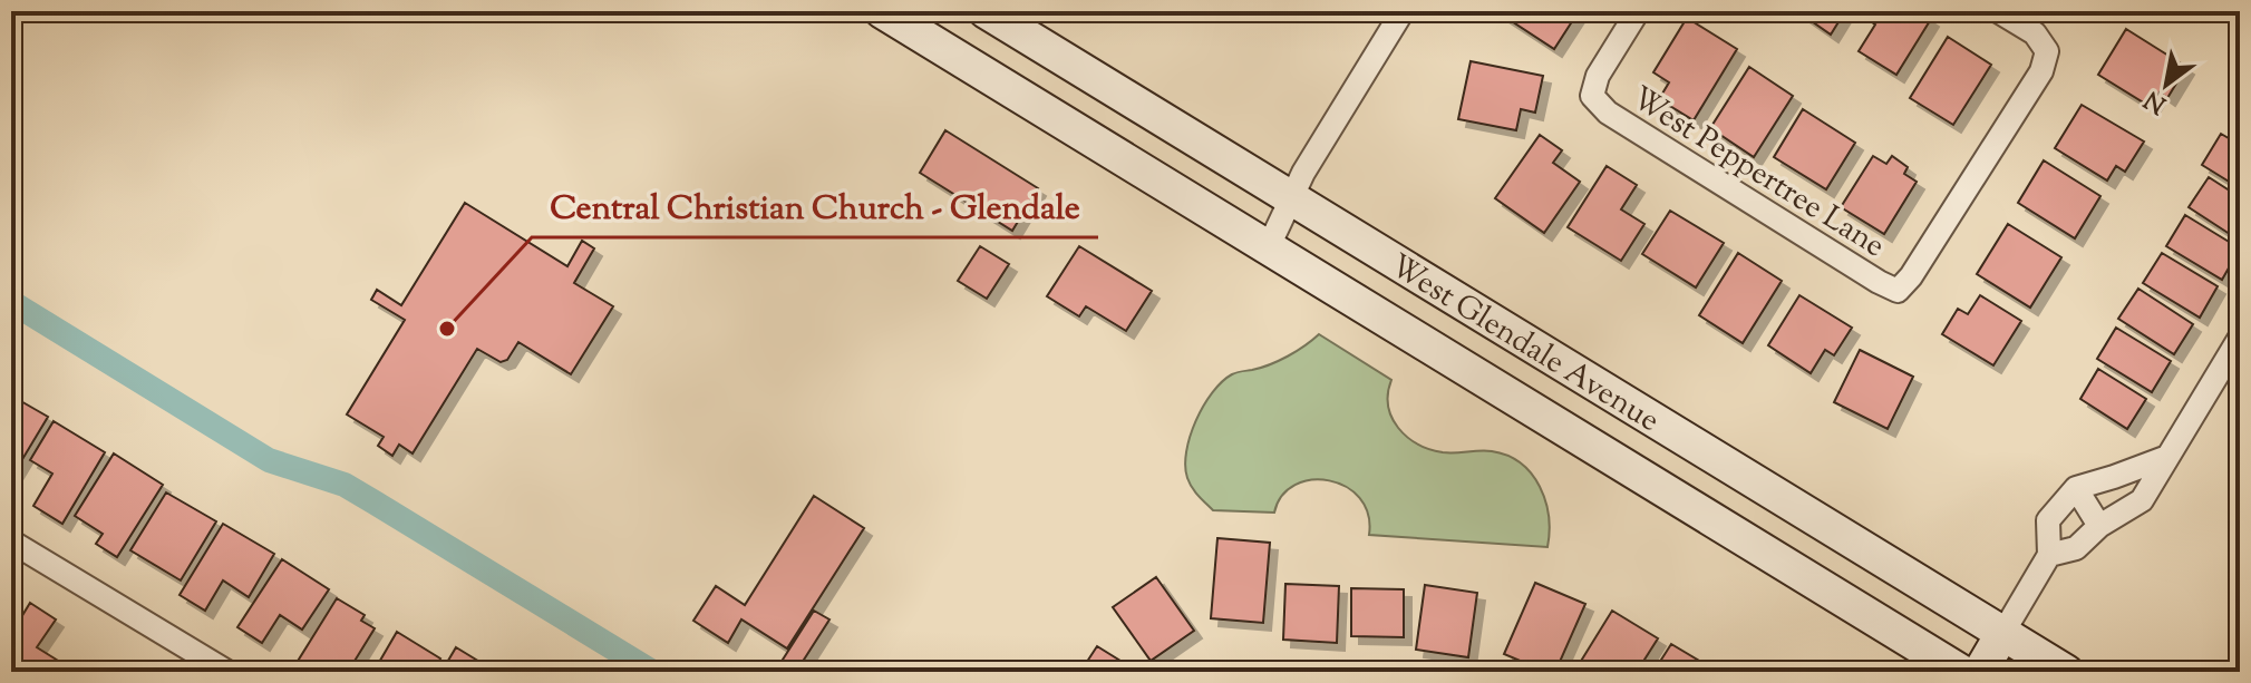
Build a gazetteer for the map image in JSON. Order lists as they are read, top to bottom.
{
  "streets": {
    "main road": ["West Glendale Avenue"],
    "street": ["West Peppertree Lane"]
  },
  "places": ["Central Christian Church - Glendale"],
  "north": "bottom left"
}
